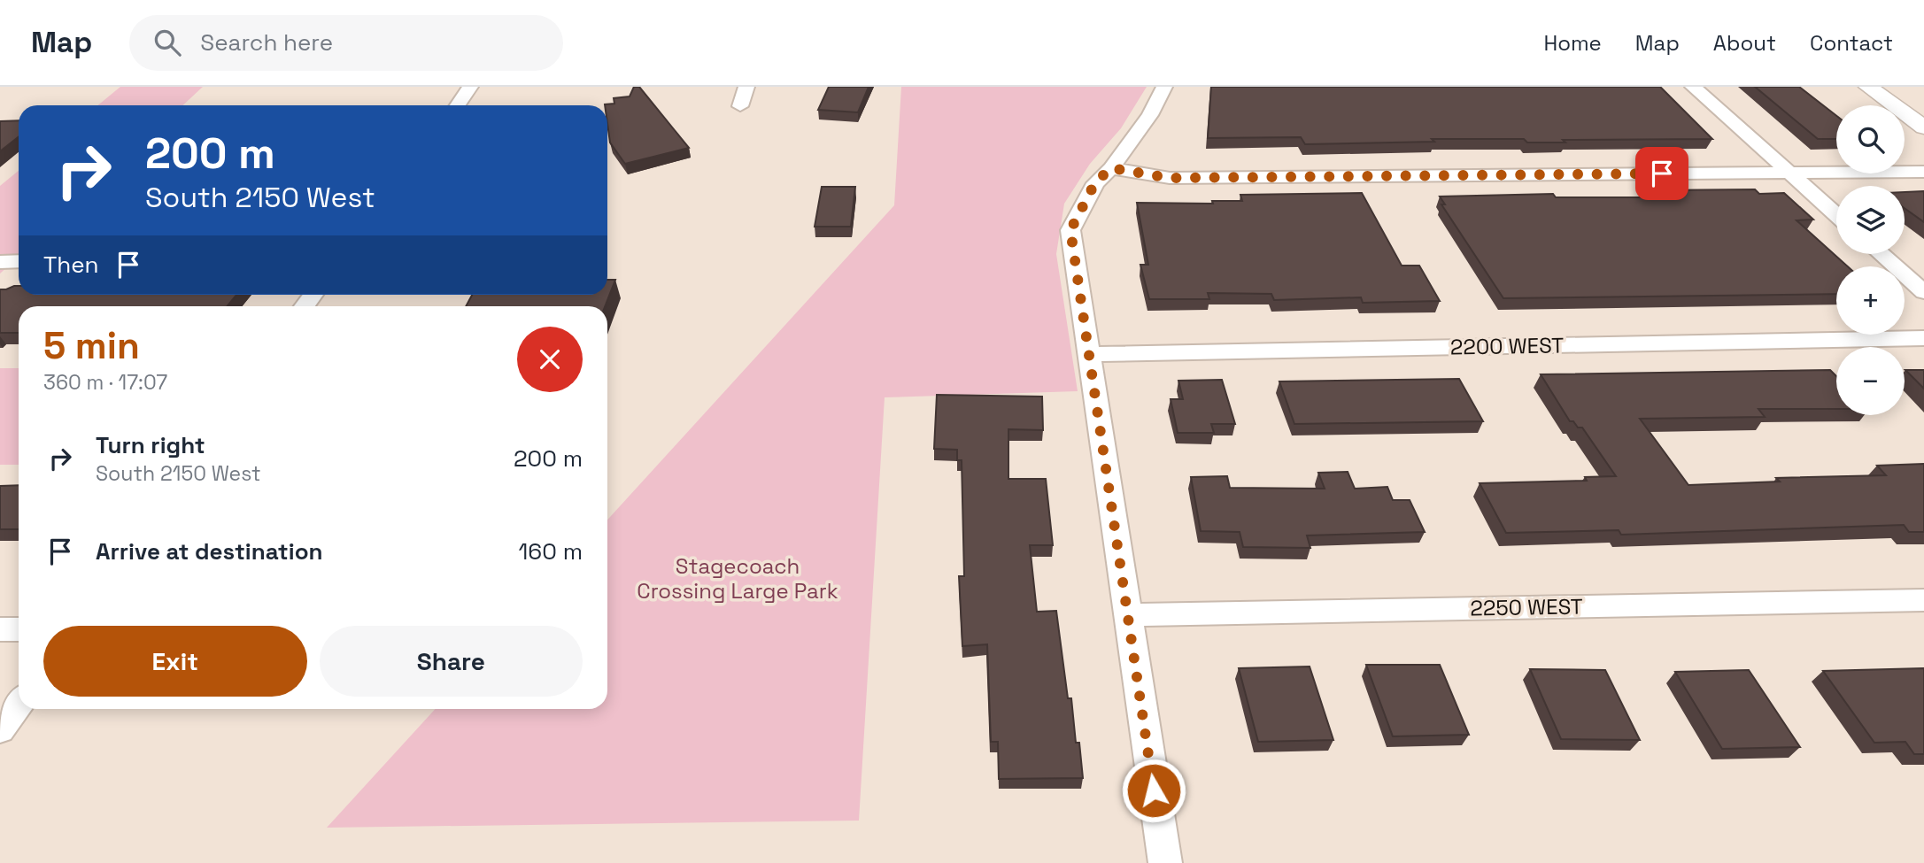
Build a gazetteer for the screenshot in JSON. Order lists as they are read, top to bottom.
{
  "streets": {
    "street": ["2200 WEST", "2250 WEST"]
  },
  "parks": ["Stagecoach Crossing Large Park"],
  "page": {
    "header": "Map",
    "search": "Search here",
    "nav": [
      "Home",
      "Map",
      "About",
      "Contact"
    ],
    "map_buttons": ["+", "−"],
    "turn": ["200 m", "South 2150 West"],
    "then": "Then",
    "heading": ["5 min", "360 m · 17:07"],
    "list": [
      {
        "name": "Turn right",
        "note": "South 2150 West",
        "value": "200 m"
      },
      {
        "name": "Arrive at destination",
        "value": "160 m"
      }
    ],
    "buttons": ["Exit", "Share"]
  }
}
